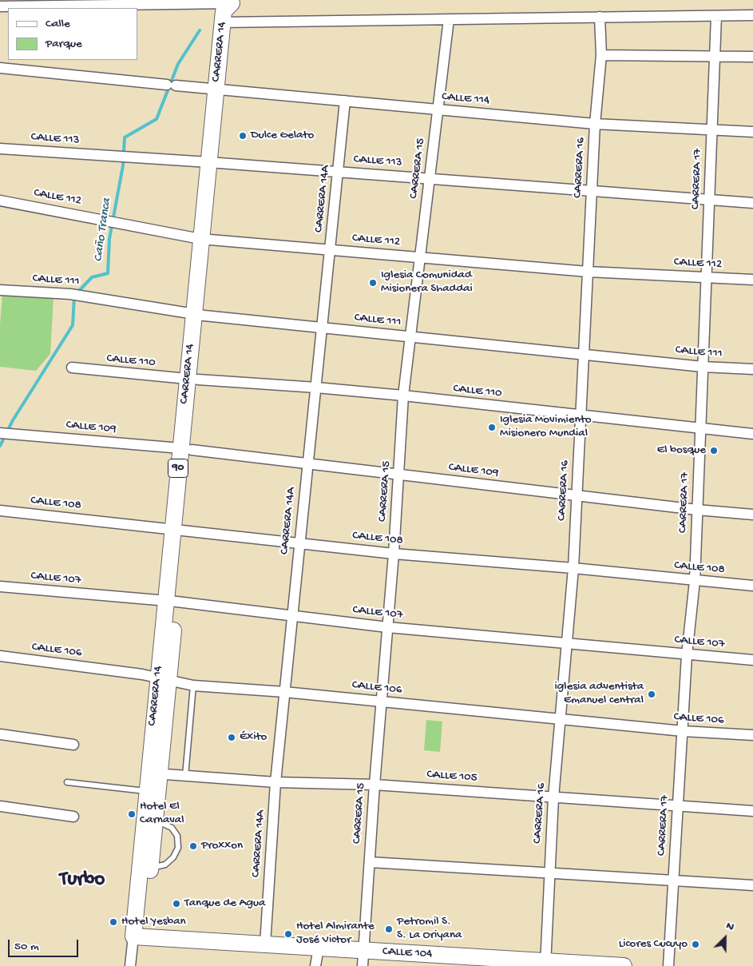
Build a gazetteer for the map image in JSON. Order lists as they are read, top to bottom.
{
  "streets": {
    "main road": ["CARRERA 14", "90", "CALLE 104"],
    "street": [
      "CALLE 114",
      "CALLE 113",
      "CARRERA 16",
      "CARRERA 15",
      "CARRERA 17",
      "CALLE 112",
      "CARRERA 14A",
      "CALLE 111",
      "CALLE 110",
      "CALLE 109",
      "CALLE 108",
      "CALLE 107",
      "CALLE 106",
      "CALLE 105"
    ]
  },
  "crossings": [
    ["CARRERA 14", "CALLE 114"],
    ["CARRERA 14", "CALLE 113"],
    ["CARRERA 14", "CALLE 112"],
    ["CARRERA 14", "CALLE 111"],
    ["CARRERA 14", "CALLE 110"],
    ["CARRERA 14", "CALLE 109"],
    ["CARRERA 14", "CALLE 108"],
    ["CARRERA 14", "CALLE 107"],
    ["CARRERA 14", "CALLE 106"],
    ["CARRERA 14", "CALLE 105"],
    ["CARRERA 14", "CALLE 104"],
    ["CALLE 114", "CARRERA 16"],
    ["CALLE 114", "CARRERA 15"],
    ["CALLE 114", "CARRERA 17"],
    ["CALLE 114", "CARRERA 14A"],
    ["CALLE 113", "CARRERA 16"],
    ["CALLE 113", "CARRERA 15"],
    ["CALLE 113", "CARRERA 17"],
    ["CALLE 113", "CARRERA 14A"],
    ["CARRERA 16", "CALLE 112"],
    ["CARRERA 16", "CALLE 111"],
    ["CARRERA 16", "CALLE 110"],
    ["CARRERA 16", "CALLE 109"],
    ["CARRERA 16", "CALLE 108"],
    ["CARRERA 16", "CALLE 107"],
    ["CARRERA 16", "CALLE 106"],
    ["CARRERA 16", "CALLE 105"],
    ["CARRERA 16", "CALLE 104"],
    ["CARRERA 15", "CALLE 112"],
    ["CARRERA 15", "CALLE 111"],
    ["CARRERA 15", "CALLE 110"],
    ["CARRERA 15", "CALLE 109"],
    ["CARRERA 15", "CALLE 108"],
    ["CARRERA 15", "CALLE 107"],
    ["CARRERA 15", "CALLE 106"],
    ["CARRERA 15", "CALLE 105"],
    ["CARRERA 15", "CALLE 104"],
    ["CARRERA 17", "CALLE 112"],
    ["CARRERA 17", "CALLE 111"],
    ["CARRERA 17", "CALLE 110"],
    ["CARRERA 17", "CALLE 109"],
    ["CARRERA 17", "CALLE 108"],
    ["CARRERA 17", "CALLE 107"],
    ["CARRERA 17", "CALLE 106"],
    ["CARRERA 17", "CALLE 105"],
    ["CALLE 112", "CARRERA 14A"],
    ["CARRERA 14A", "CALLE 111"],
    ["CARRERA 14A", "CALLE 110"],
    ["CARRERA 14A", "CALLE 109"],
    ["CARRERA 14A", "CALLE 108"],
    ["CARRERA 14A", "CALLE 107"],
    ["CARRERA 14A", "CALLE 106"],
    ["CARRERA 14A", "CALLE 105"],
    ["CARRERA 14A", "CALLE 104"]
  ],
  "districts": ["Turbo"],
  "water": ["Caño Tranca"],
  "places": [
    "Dulce Gelato",
    "Iglesia Comunidad Misionera Shaddai",
    "Iglesia Movimiento Misionero Mundial",
    "El bosque",
    "iglesia adventista Emanuel central",
    "Éxito",
    "Hotel El Carnaval",
    "Proxxon",
    "Tanque de Agua",
    "Hotel Yesban",
    "Petromil S. S. La Oriyana",
    "Hotel Almirante José Victor",
    "Licores Cucuyo"
  ],
  "legend": ["Calle", "Parque"],
  "scale_bar": "50 m",
  "north": "top right"
}
